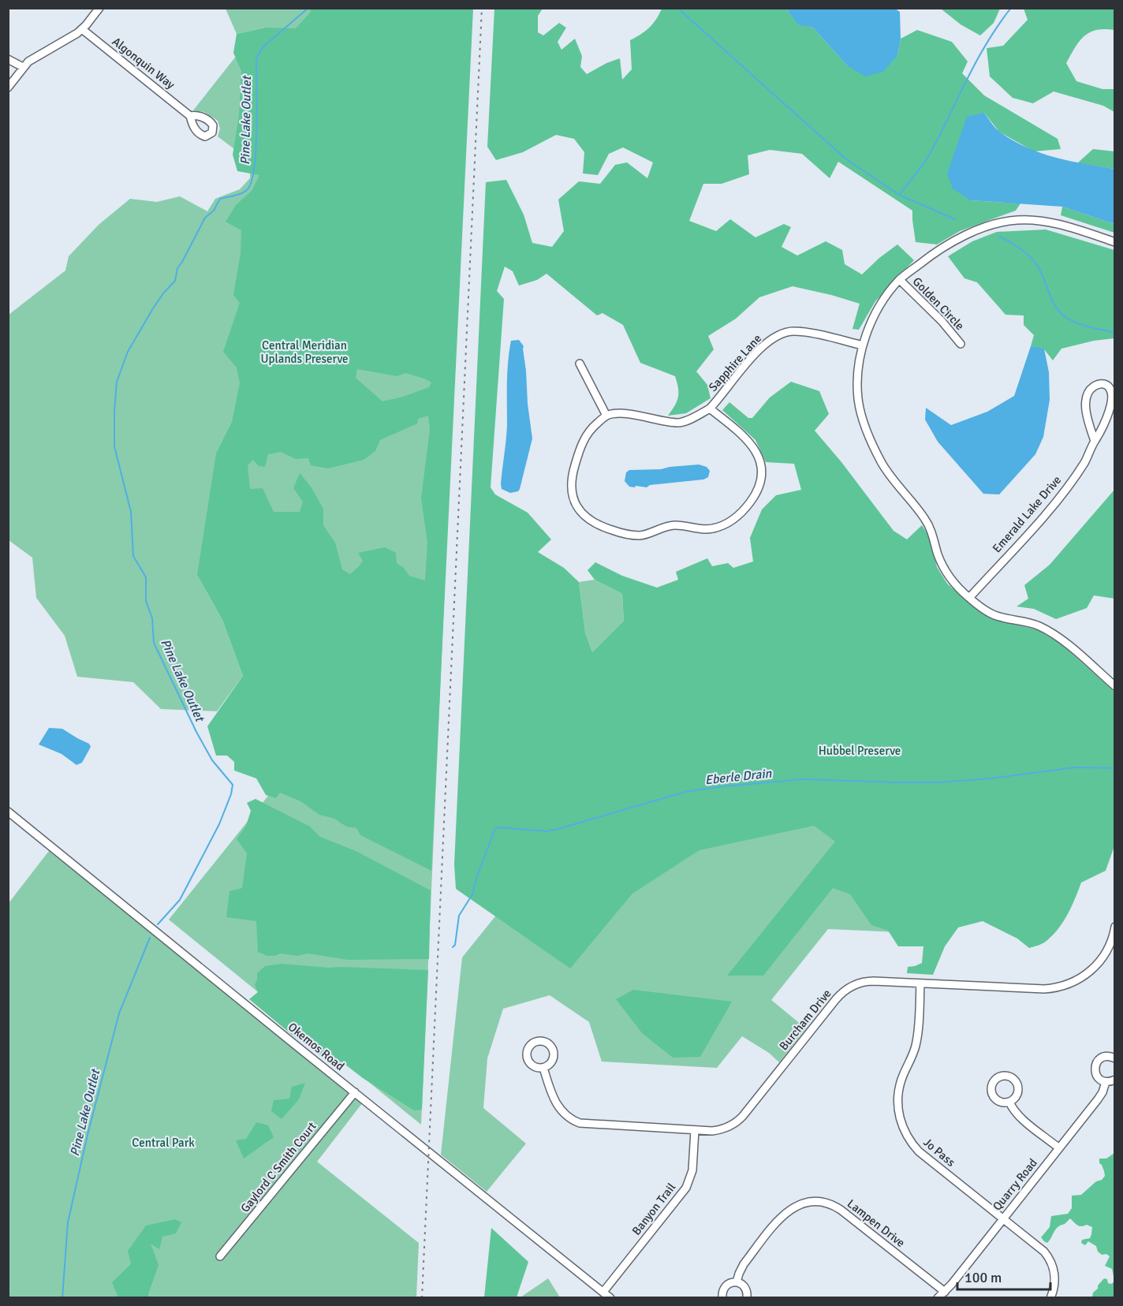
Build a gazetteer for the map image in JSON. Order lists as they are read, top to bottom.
{
  "streets": {
    "street": [
      "Algonquin Way",
      "Golden Circle",
      "Sapphire Lane",
      "Emerald Lake Drive",
      "Burcham Drive",
      "Okemos Road",
      "Jo Pass",
      "Gaylord C Smith Court",
      "Quarry Road",
      "Banyon Trail",
      "Lampen Drive"
    ]
  },
  "crossings": [
    ["Burcham Drive", "Jo Pass"],
    ["Burcham Drive", "Banyon Trail"],
    ["Okemos Road", "Gaylord C Smith Court"],
    ["Okemos Road", "Banyon Trail"],
    ["Jo Pass", "Quarry Road"],
    ["Quarry Road", "Lampen Drive"]
  ],
  "water": ["Pine Lake Outlet", "Eberle Drain"],
  "parks": ["Central Meridian Uplands Preserve", "Hubbel Preserve", "Central Park"],
  "scale_bar": "100 m"
}
